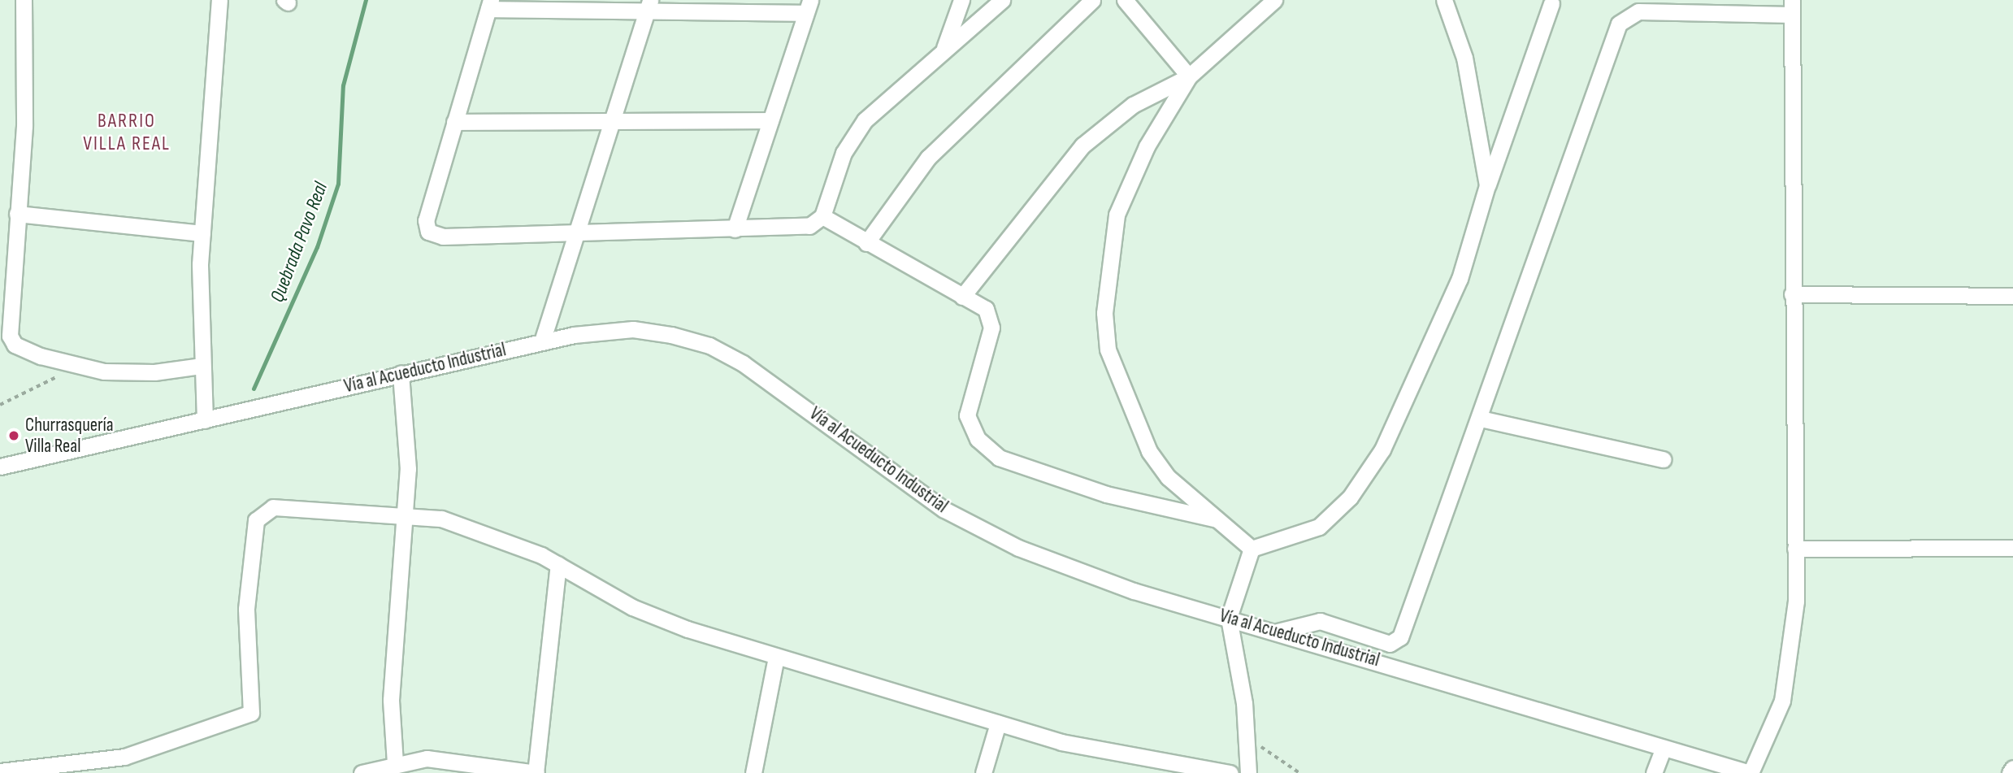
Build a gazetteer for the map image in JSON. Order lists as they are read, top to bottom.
{
  "streets": {
    "street": ["Vía al Acueducto Industrial"]
  },
  "districts": ["BARRIO VILLA REAL"],
  "water": ["Quebrada Pavo Real"],
  "places": ["Churrasquería Villa Real"]
}
